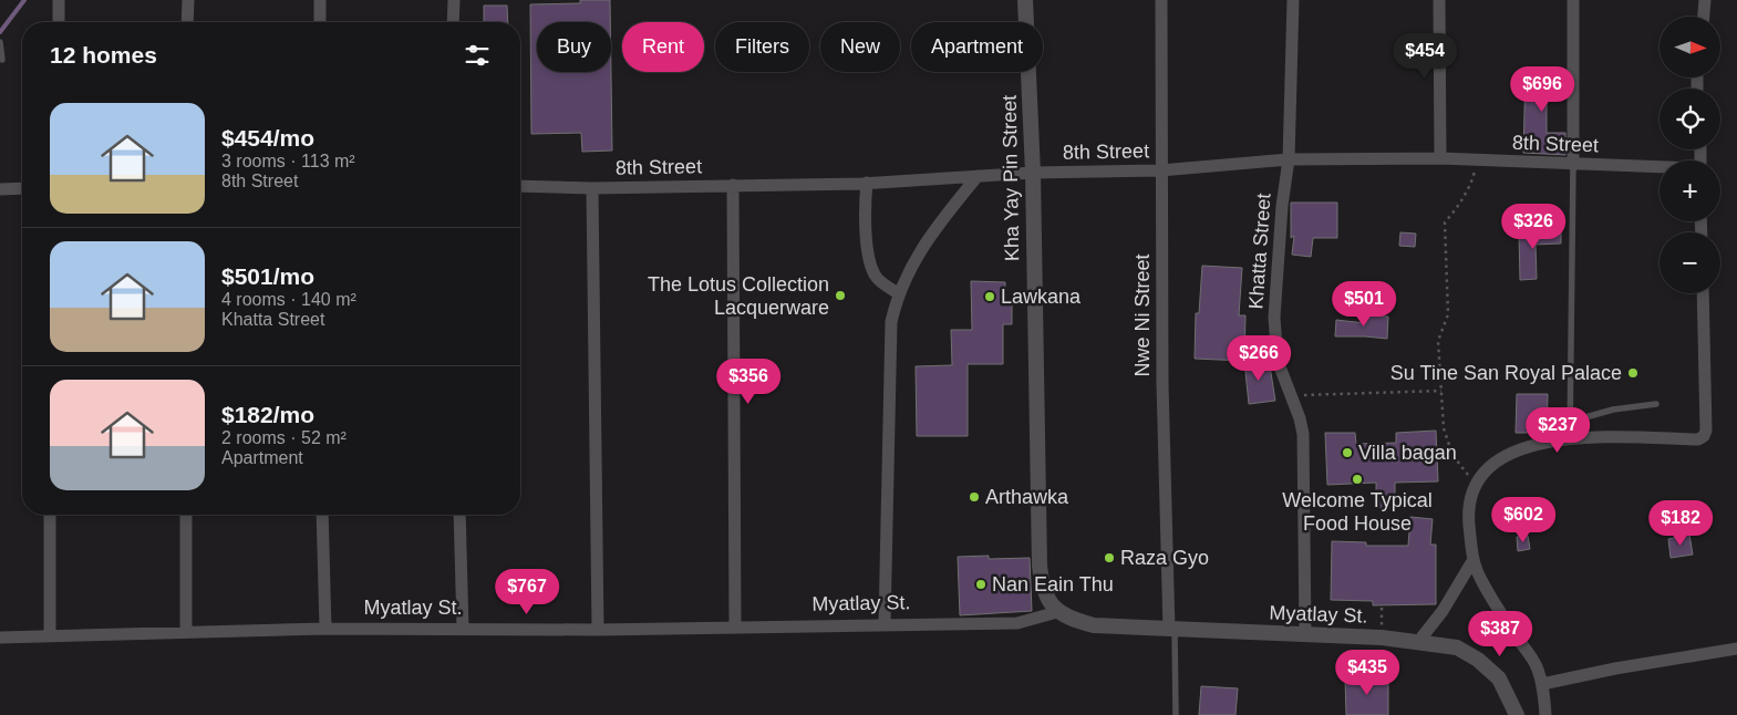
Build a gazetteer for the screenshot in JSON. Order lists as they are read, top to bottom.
{
  "streets": {
    "street": [
      "8th Street",
      "Kha Yay Pin Street",
      "Khatta Street",
      "Nwe Ni Street",
      "Myatlay St."
    ]
  },
  "crossings": [
    ["8th Street", "Kha Yay Pin Street"],
    ["8th Street", "Khatta Street"],
    ["8th Street", "Nwe Ni Street"],
    ["Kha Yay Pin Street", "Myatlay St."],
    ["Khatta Street", "Myatlay St."],
    ["Nwe Ni Street", "Myatlay St."]
  ],
  "places": [
    "The Lotus Collection Lacquerware",
    "Lawkana",
    "Su Tine San Royal Palace",
    "Villa bagan",
    "Welcome Typical Food House",
    "Arthawka",
    "Raza Gyo",
    "Nan Eain Thu"
  ],
  "north": "right",
  "page": {
    "map_buttons": ["+", "−"],
    "chip": [
      "Buy",
      "Rent",
      "Filters",
      "New",
      "Apartment"
    ],
    "heading": "12 homes",
    "price": [
      "$454",
      "$696",
      "$326",
      "$501",
      "$266",
      "$356",
      "$237",
      "$602",
      "$182",
      "$767",
      "$387",
      "$435"
    ],
    "list": [
      {
        "name": "$454/mo",
        "note": "3 rooms · 113 m² · 8th Street"
      },
      {
        "name": "$501/mo",
        "note": "4 rooms · 140 m² · Khatta Street"
      },
      {
        "name": "$182/mo",
        "note": "2 rooms · 52 m² · Apartment"
      }
    ]
  }
}
